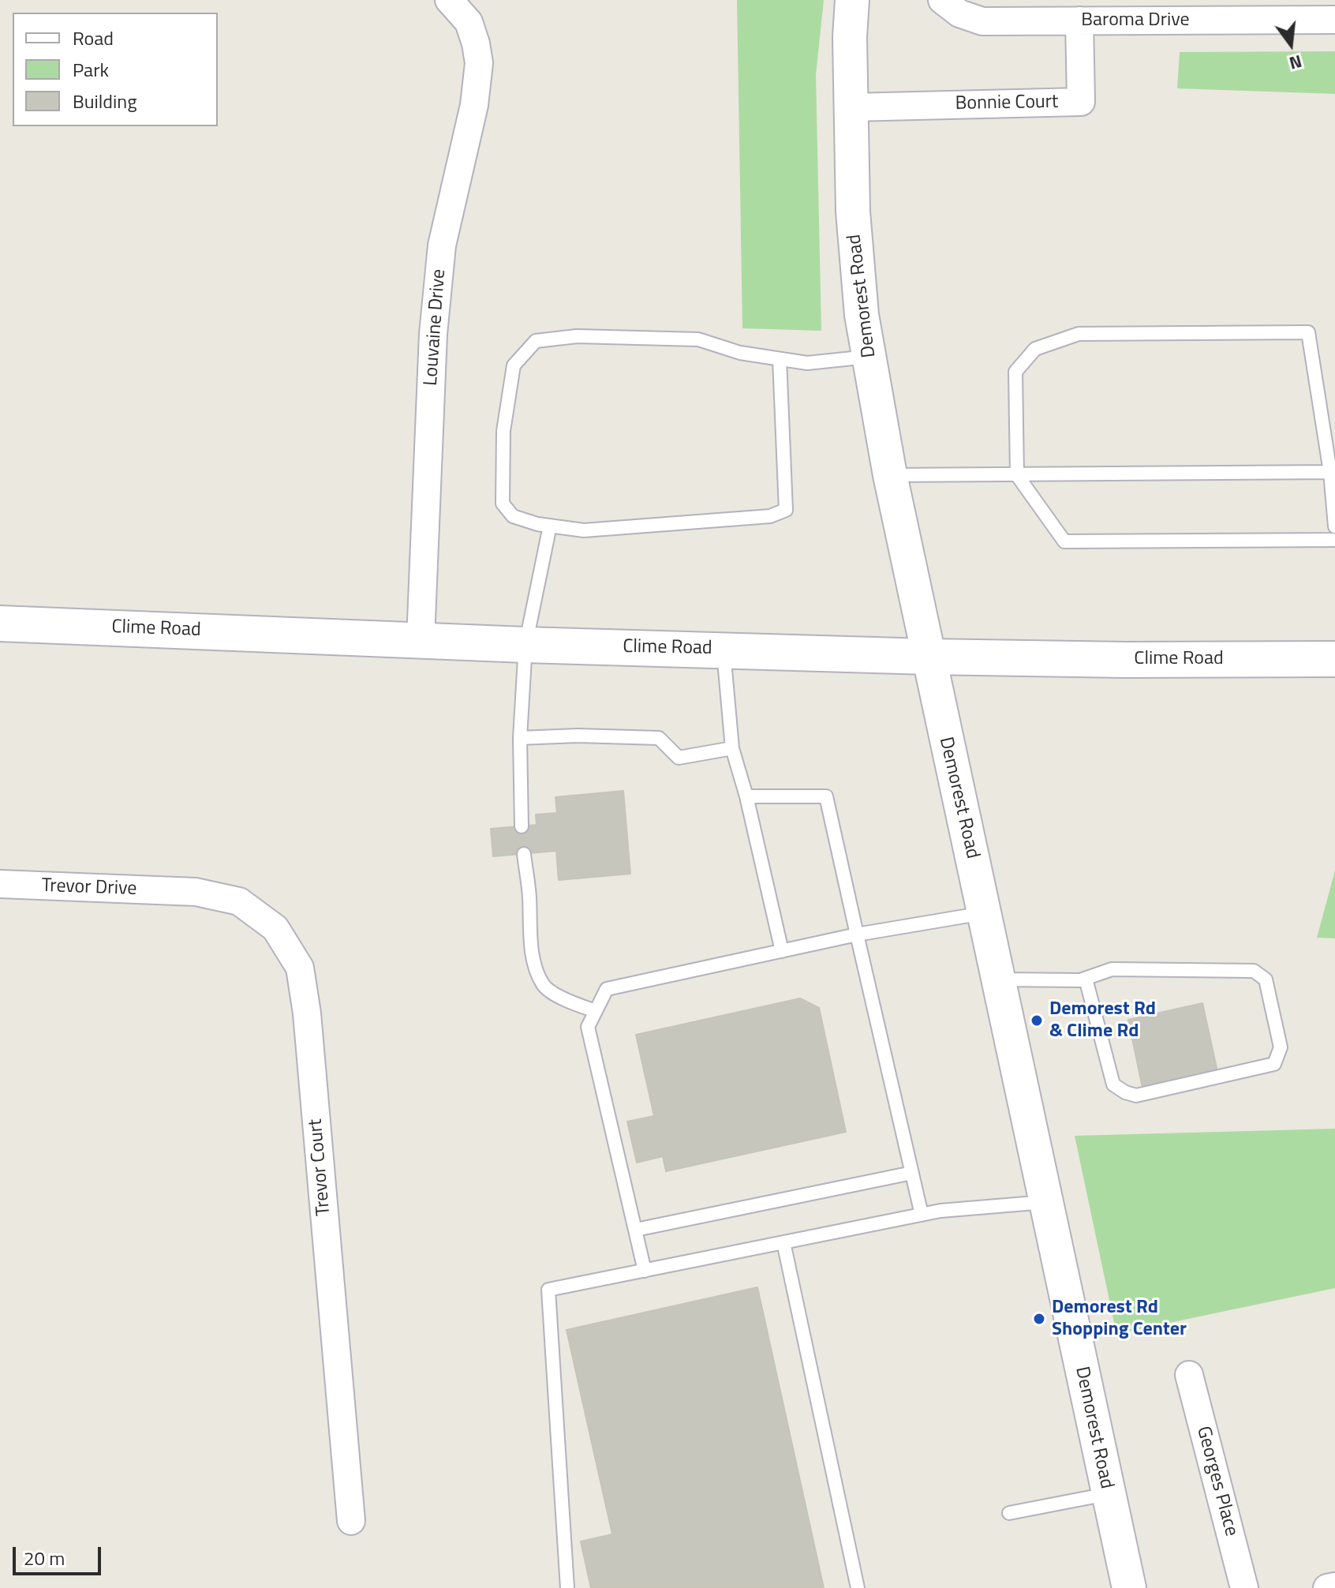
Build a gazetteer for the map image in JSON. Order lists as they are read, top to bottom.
{
  "streets": {
    "main road": ["Clime Road"],
    "street": [
      "Baroma Drive",
      "Bonnie Court",
      "Demorest Road",
      "Louvaine Drive",
      "Trevor Drive",
      "Trevor Court",
      "Georges Place"
    ]
  },
  "crossings": [
    ["Baroma Drive", "Bonnie Court"],
    ["Bonnie Court", "Demorest Road"],
    ["Demorest Road", "Clime Road"],
    ["Louvaine Drive", "Clime Road"],
    ["Trevor Drive", "Trevor Court"]
  ],
  "places": ["Demorest Rd & Clime Rd", "Demorest Rd Shopping Center"],
  "legend": ["Road", "Park", "Building"],
  "scale_bar": "20 m",
  "north": "bottom"
}
